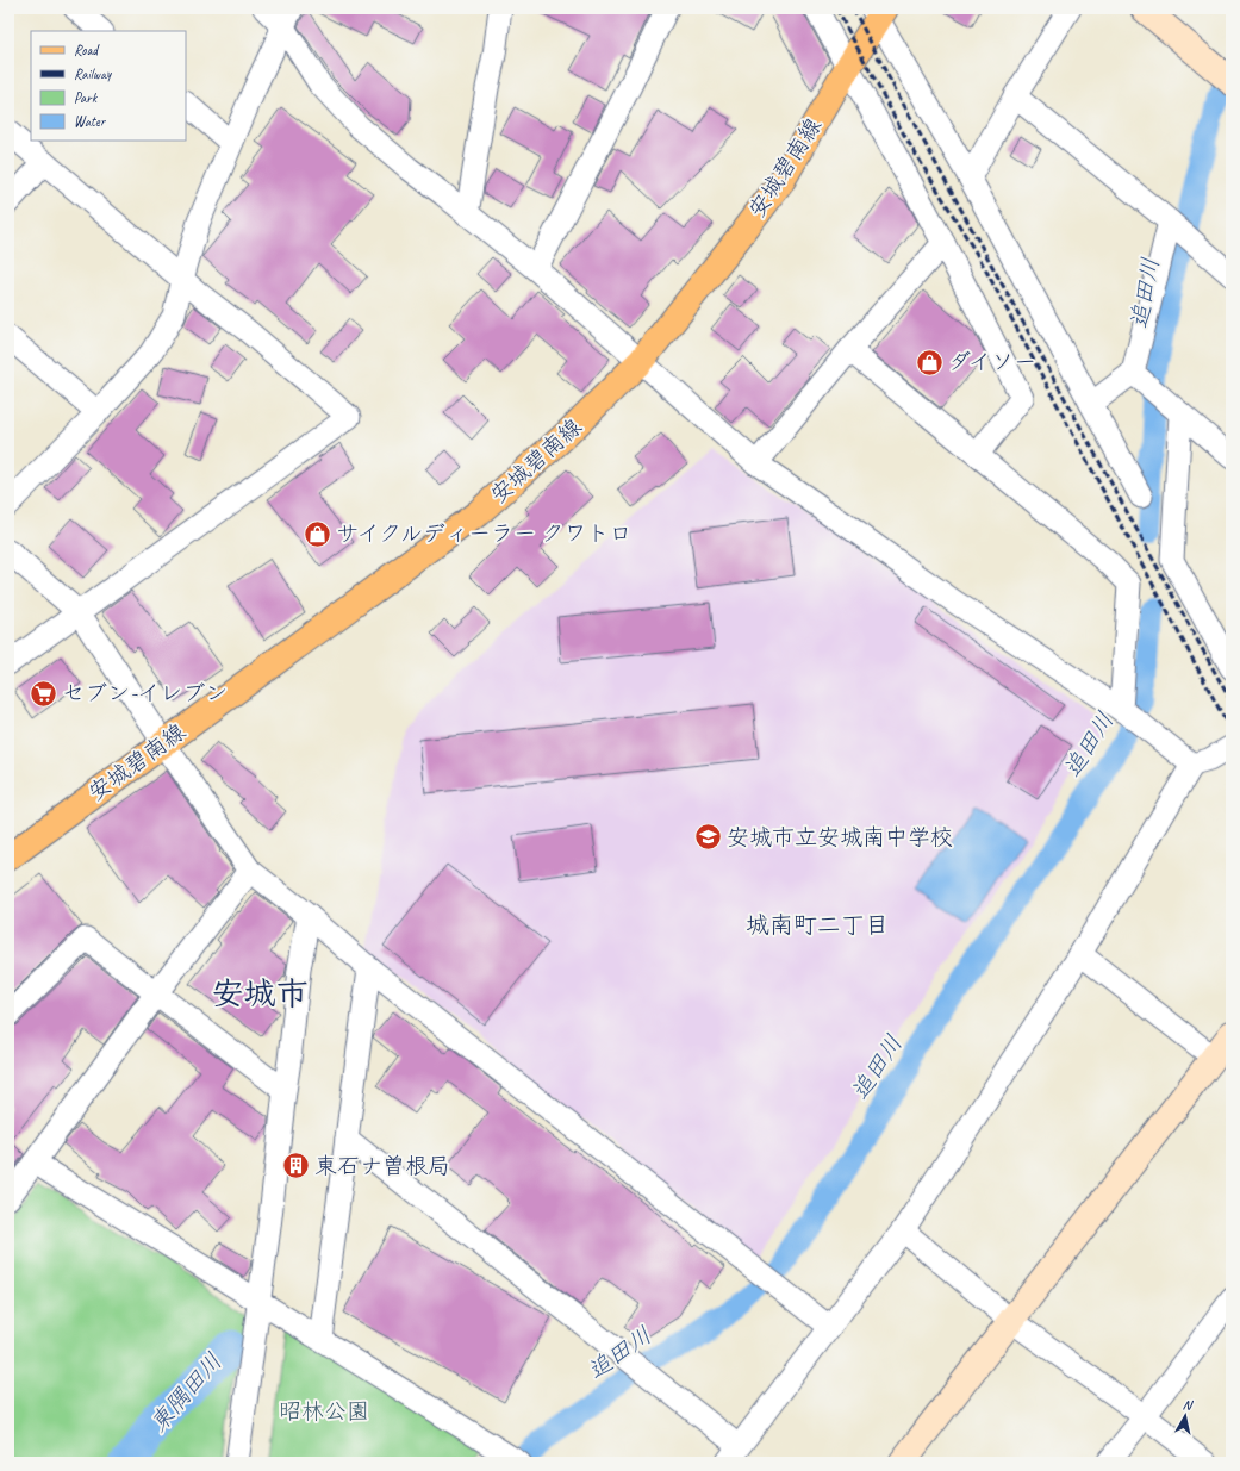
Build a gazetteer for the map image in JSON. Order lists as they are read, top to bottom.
{
  "streets": {
    "main road": ["安城碧南線"]
  },
  "districts": ["城南町二丁目", "安城市"],
  "water": ["追田川", "東隅田川"],
  "parks": ["昭林公園"],
  "places": {
    "shop": ["ダイソー", "サイクルディーラー クワトロ"],
    "supermarket": ["セブン-イレブン"],
    "school or university": ["安城市立安城南中学校"],
    "building": ["東石ナ曽根局"]
  },
  "legend": [
    "Road",
    "Railway",
    "Park",
    "Water"
  ],
  "north": "top"
}
